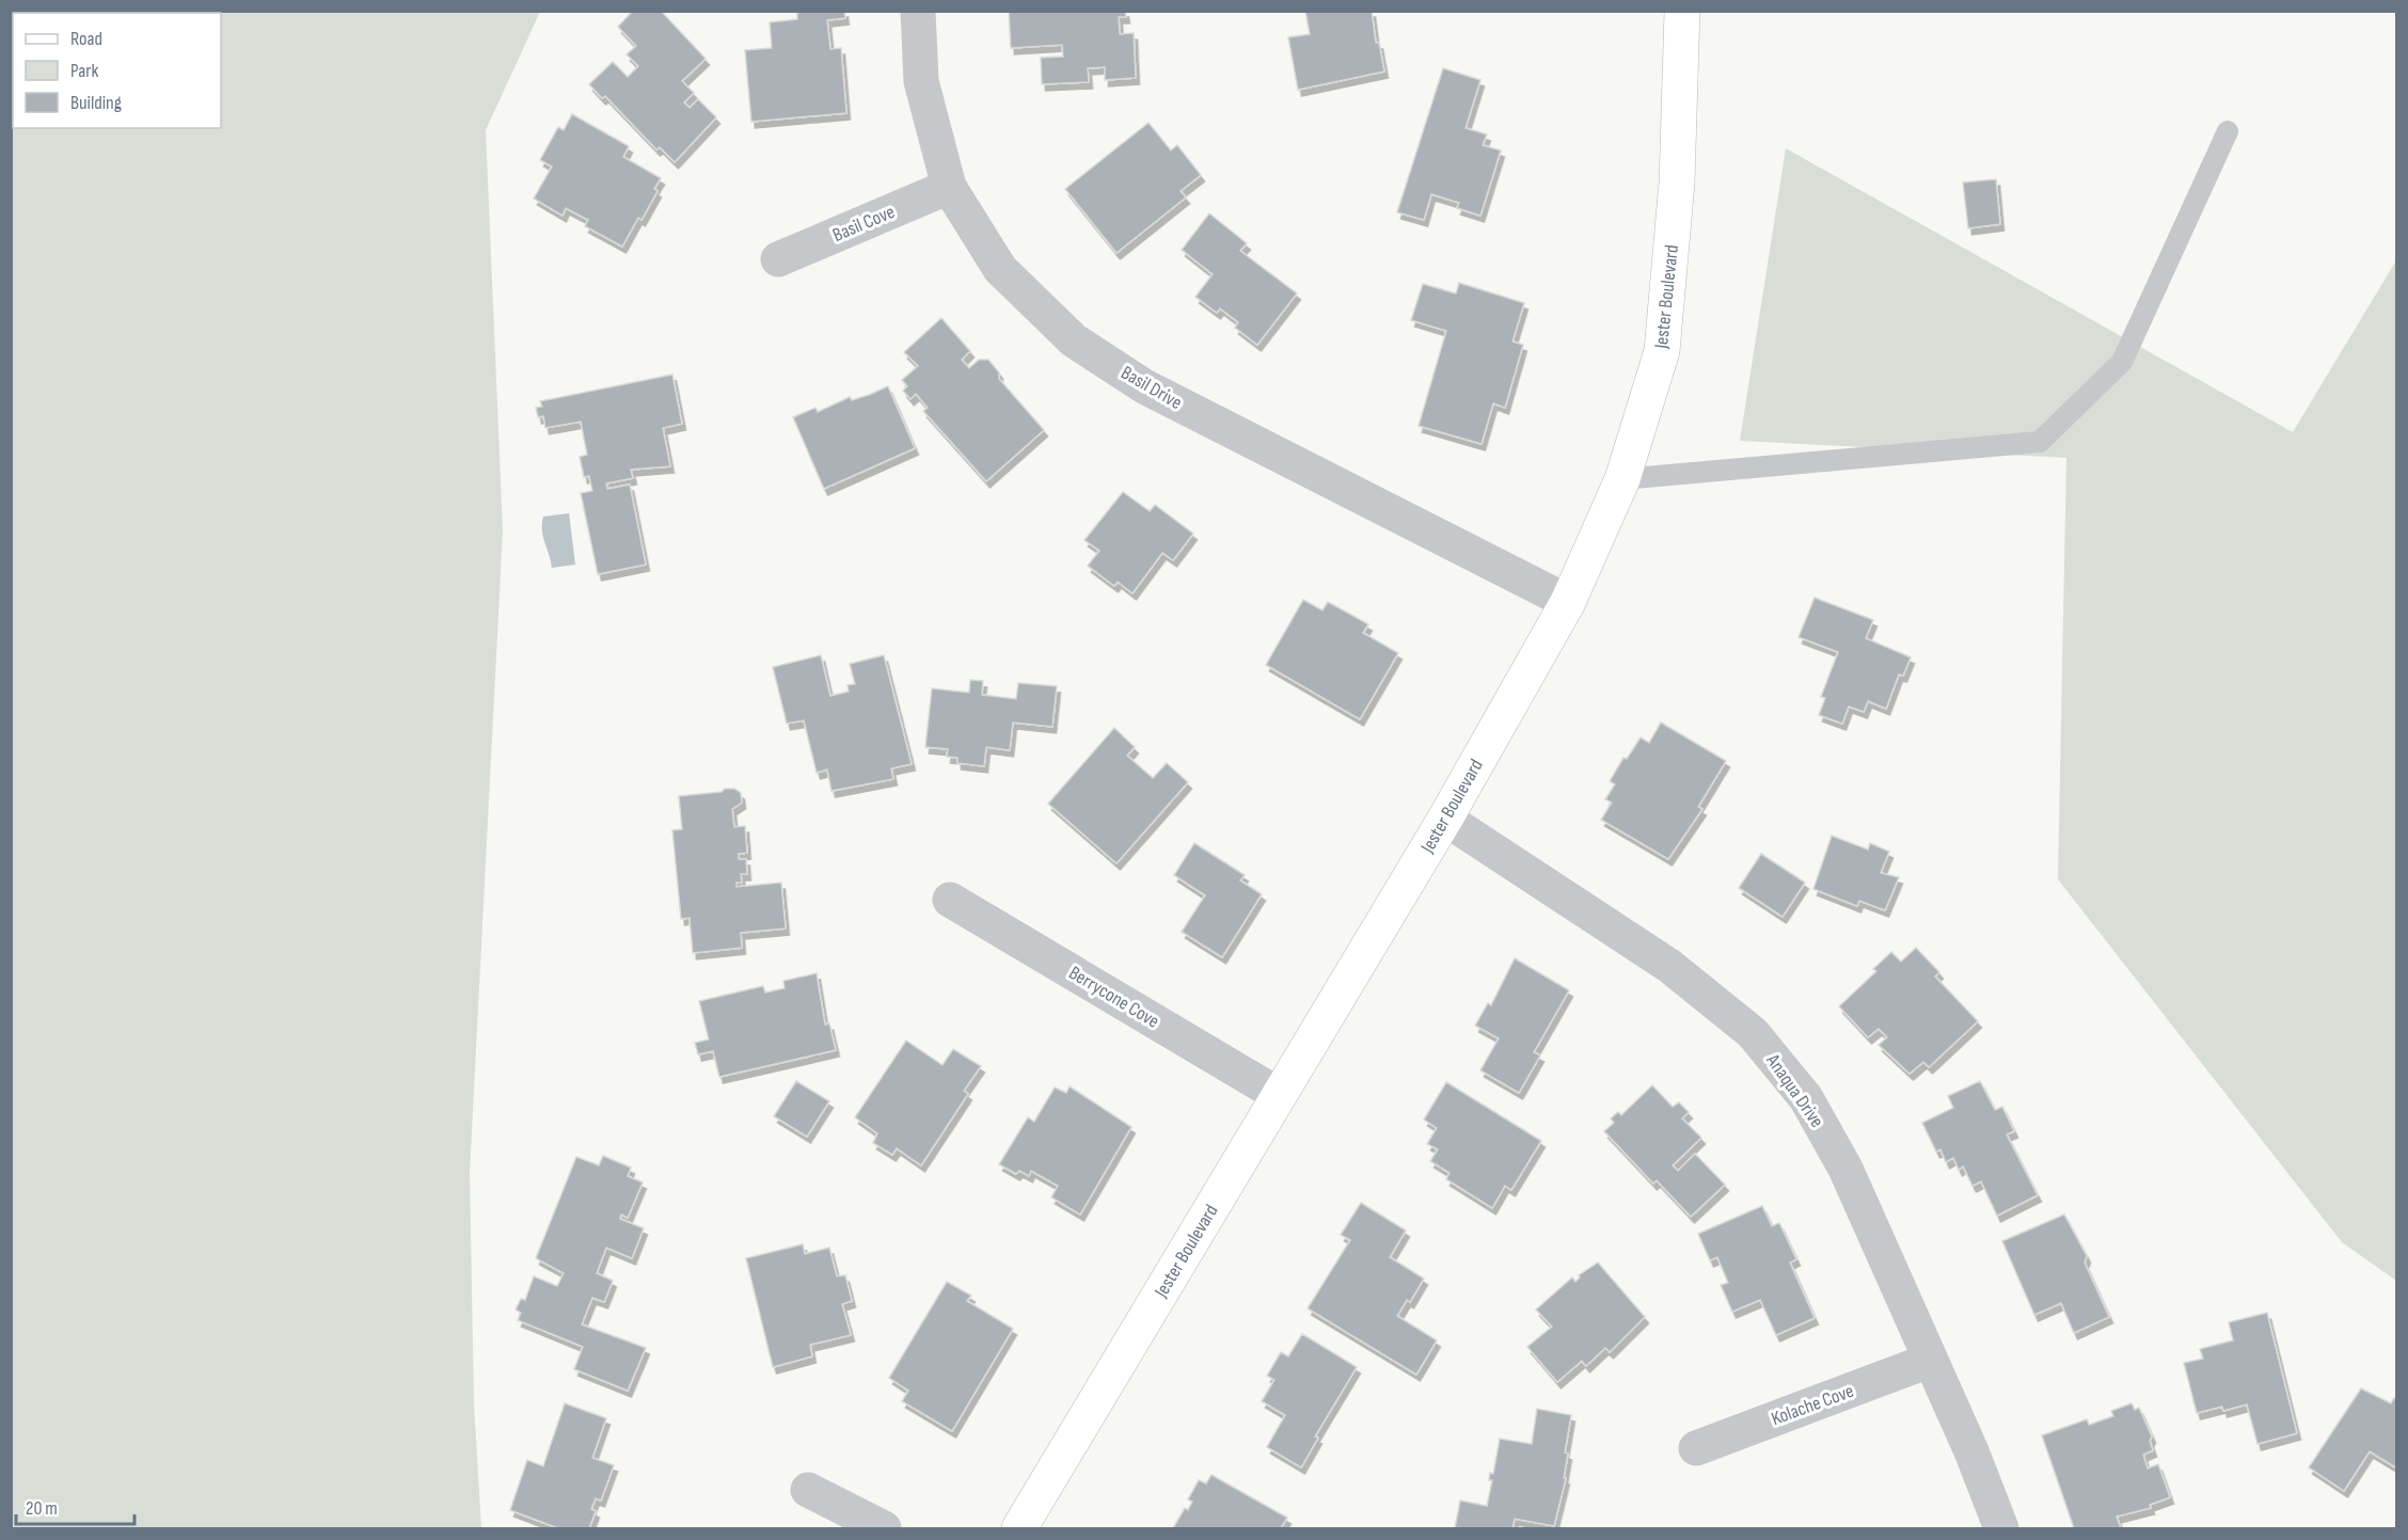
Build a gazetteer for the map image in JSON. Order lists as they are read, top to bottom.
{
  "streets": {
    "street": [
      "Basil Cove",
      "Jester Boulevard",
      "Basil Drive",
      "Berrycone Cove",
      "Anaqua Drive",
      "Kolache Cove"
    ]
  },
  "crossings": [
    ["Basil Cove", "Basil Drive"],
    ["Jester Boulevard", "Basil Drive"],
    ["Jester Boulevard", "Berrycone Cove"],
    ["Jester Boulevard", "Anaqua Drive"],
    ["Anaqua Drive", "Kolache Cove"]
  ],
  "legend": ["Road", "Park", "Building"],
  "scale_bar": "20 m"
}
